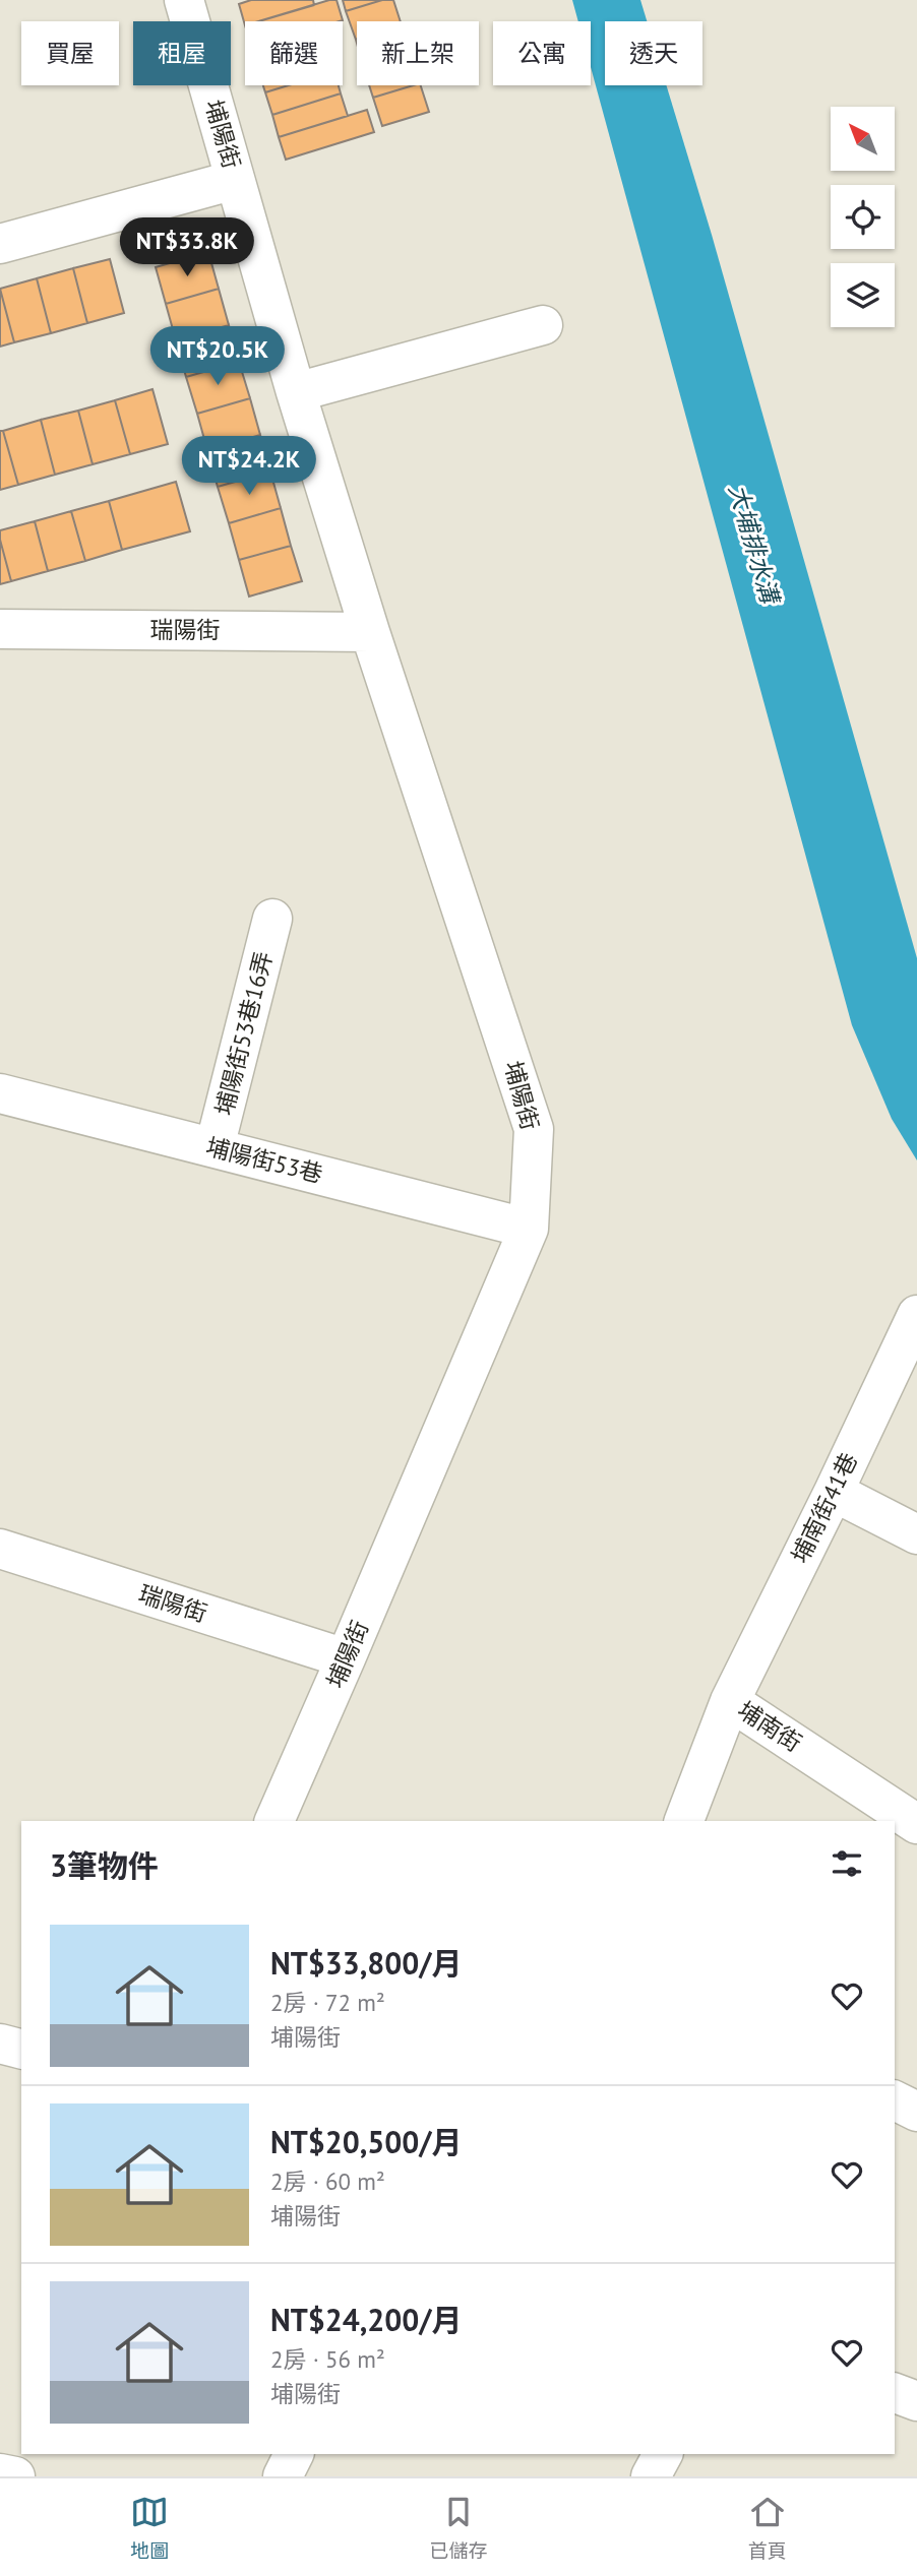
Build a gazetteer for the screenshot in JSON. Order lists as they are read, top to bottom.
{
  "streets": {
    "street": [
      "埔陽街",
      "瑞陽街",
      "埔陽街53巷16弄",
      "埔陽街53巷",
      "埔南街41巷",
      "埔南街"
    ]
  },
  "crossings": [
    ["埔陽街", "瑞陽街"],
    ["埔陽街", "埔陽街53巷"],
    ["埔陽街53巷16弄", "埔陽街53巷"],
    ["埔南街41巷", "埔南街"]
  ],
  "water": ["大埔排水溝"],
  "north": "top left",
  "page": {
    "chip": [
      "買屋",
      "租屋",
      "篩選",
      "新上架",
      "公寓",
      "透天"
    ],
    "price": ["NT$33.8K", "NT$20.5K", "NT$24.2K"],
    "heading": "3筆物件",
    "list": [
      {
        "name": "NT$33,800/月",
        "note": "2房 · 72 m² · 埔陽街"
      },
      {
        "name": "NT$20,500/月",
        "note": "2房 · 60 m² · 埔陽街"
      },
      {
        "name": "NT$24,200/月",
        "note": "2房 · 56 m² · 埔陽街"
      }
    ],
    "tabs": ["地圖", "已儲存", "首頁"]
  }
}
